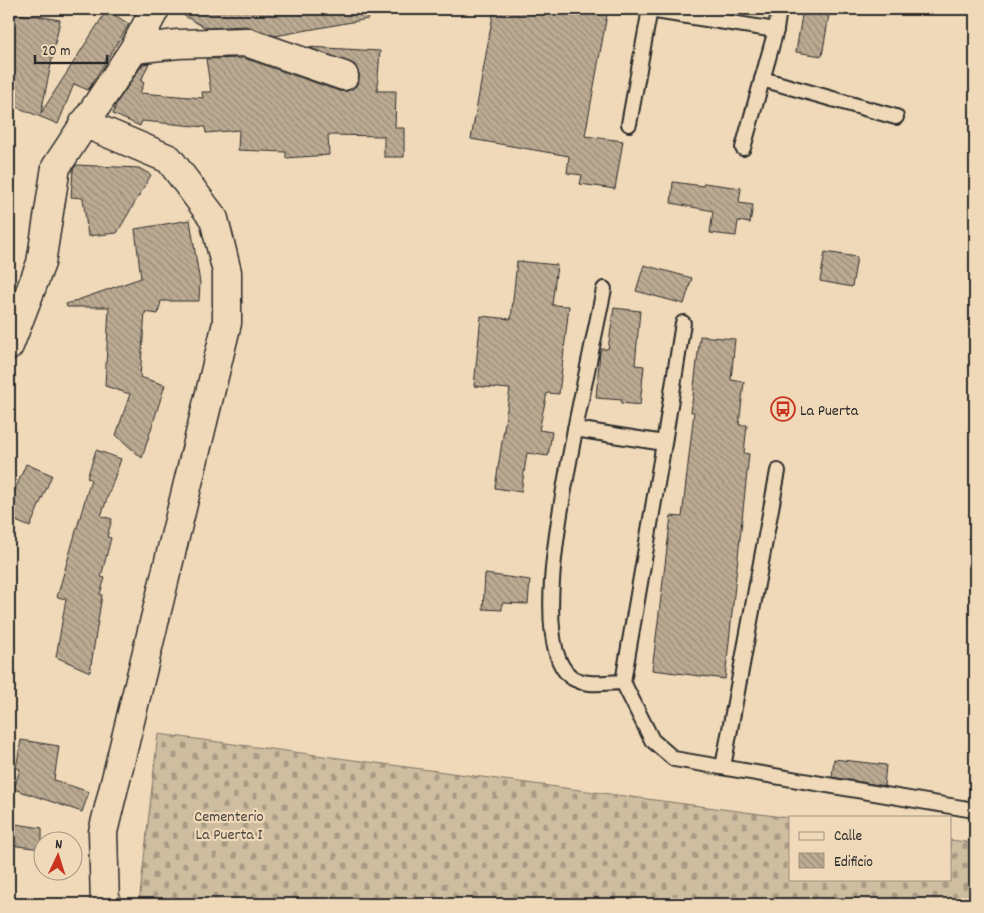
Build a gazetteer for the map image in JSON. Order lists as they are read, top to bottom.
{
  "parks": ["Cementerio La Puerta I"],
  "places": {
    "bus stop": ["La Puerta"]
  },
  "legend": ["Calle", "Edificio"],
  "scale_bar": "20 m",
  "north": "top"
}
